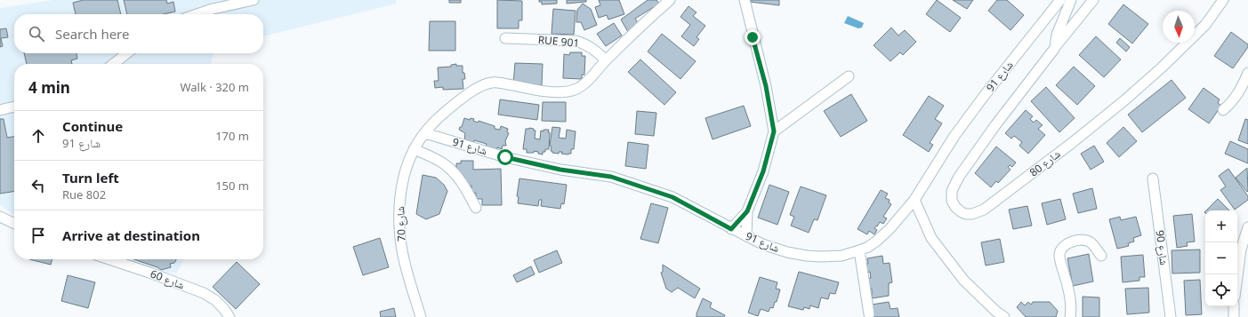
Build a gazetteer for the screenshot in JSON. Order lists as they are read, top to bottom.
{
  "streets": {
    "street": [
      "RUE 901",
      "شارع 91",
      "شارع 80",
      "شارع 70",
      "شارع 90",
      "شارع 60"
    ]
  },
  "crossings": [
    ["RUE 901", "شارع 70"],
    ["شارع 91", "شارع 70"]
  ],
  "north": "bottom",
  "page": {
    "search": "Search here",
    "heading": ["4 min", "Walk · 320 m"],
    "list": [
      ["Continue", "شارع 91", "170 m"],
      ["Turn left", "Rue 802", "150 m"],
      "Arrive at destination"
    ],
    "map_buttons": ["+", "−"]
  }
}
